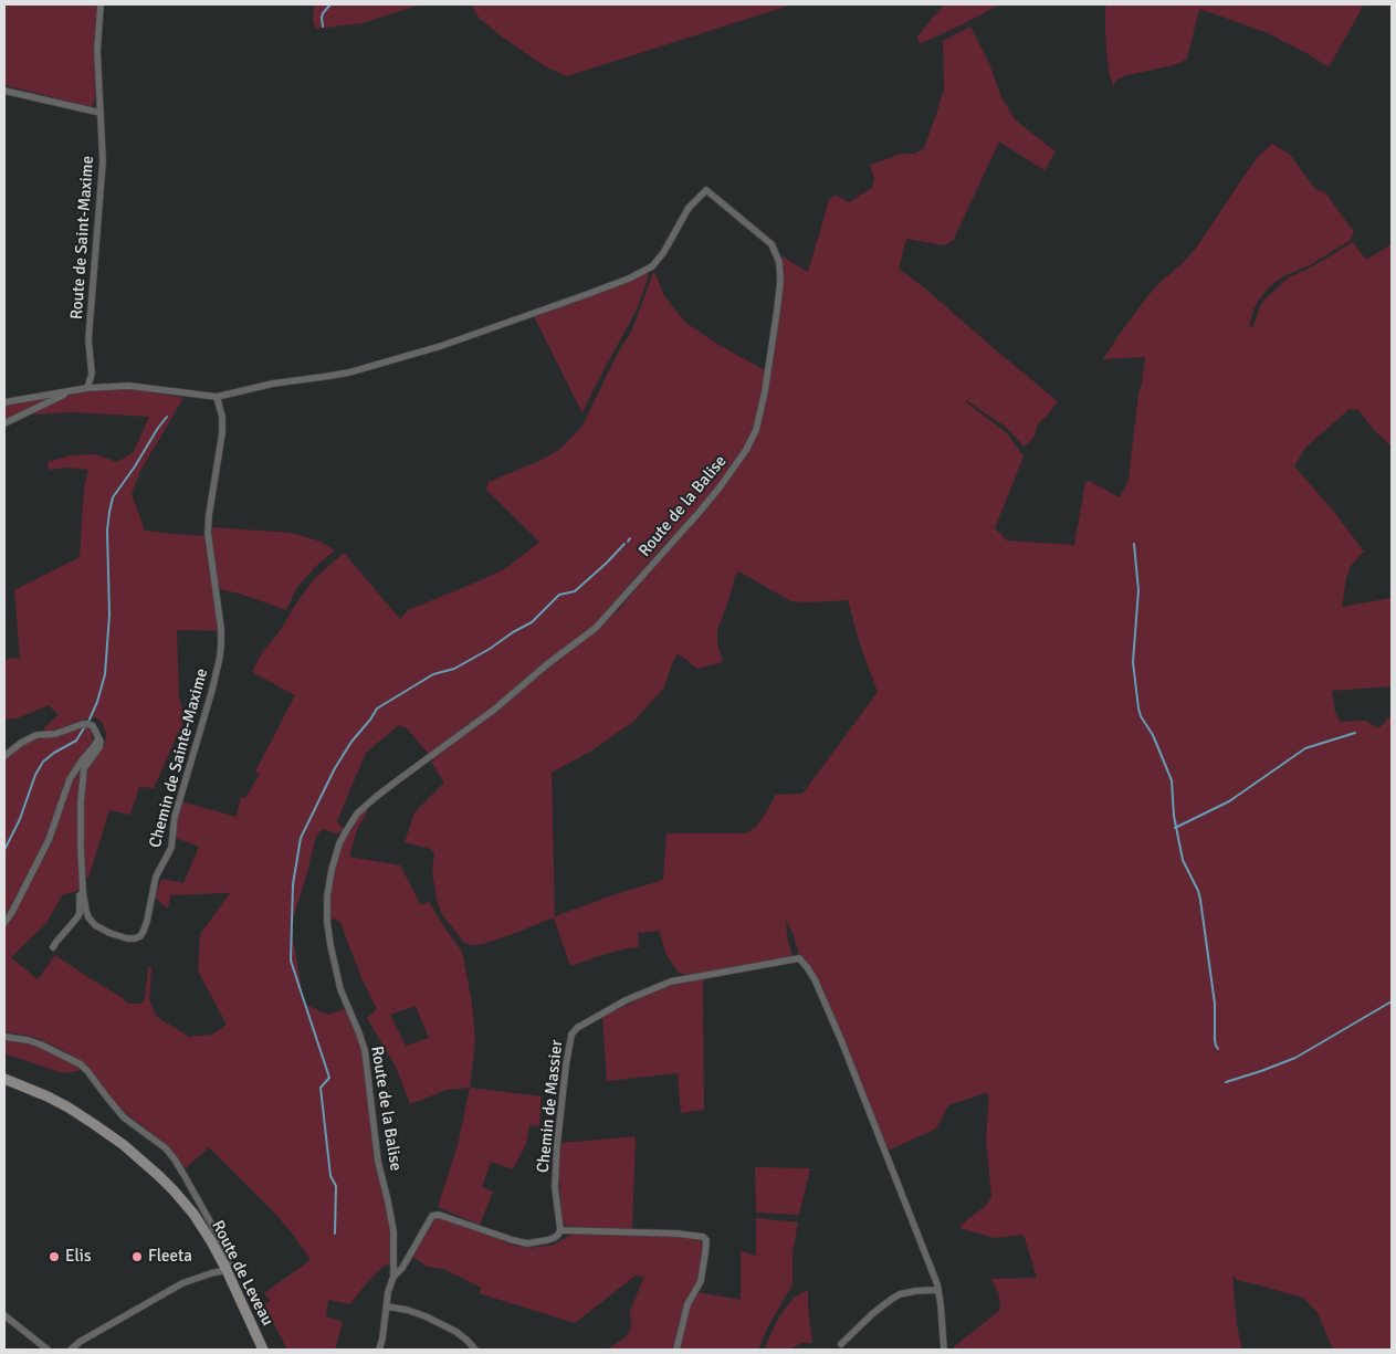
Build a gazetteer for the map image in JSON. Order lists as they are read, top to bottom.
{
  "streets": {
    "street": [
      "Route de Saint-Maxime",
      "Route de la Balise",
      "Chemin de Sainte-Maxime",
      "Chemin de Massier",
      "Route de Leveau"
    ]
  },
  "crossings": [
    ["Route de la Balise", "Chemin de Sainte-Maxime"]
  ],
  "places": ["Elis", "Fleeta"]
}
